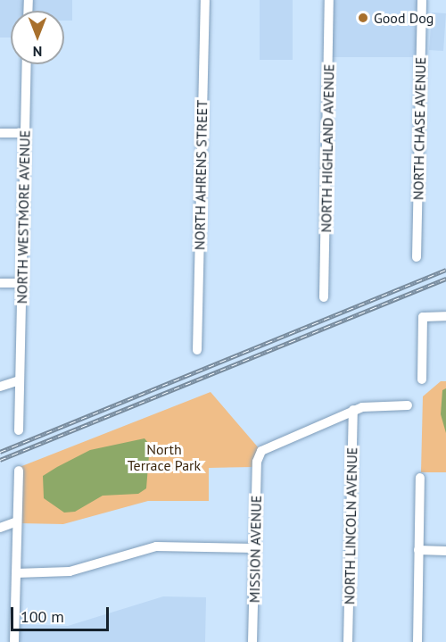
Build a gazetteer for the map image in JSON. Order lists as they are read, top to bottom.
{
  "streets": {
    "street": [
      "NORTH CHASE AVENUE",
      "NORTH HIGHLAND AVENUE",
      "NORTH AHRENS STREET",
      "NORTH WESTMORE AVENUE",
      "NORTH LINCOLN AVENUE",
      "MISSION AVENUE"
    ]
  },
  "crossings": [
    ["NORTH LINCOLN AVENUE", "MISSION AVENUE"]
  ],
  "parks": ["North Terrace Park"],
  "places": ["Good Dog"],
  "scale_bar": "100 m",
  "north": "bottom"
}
